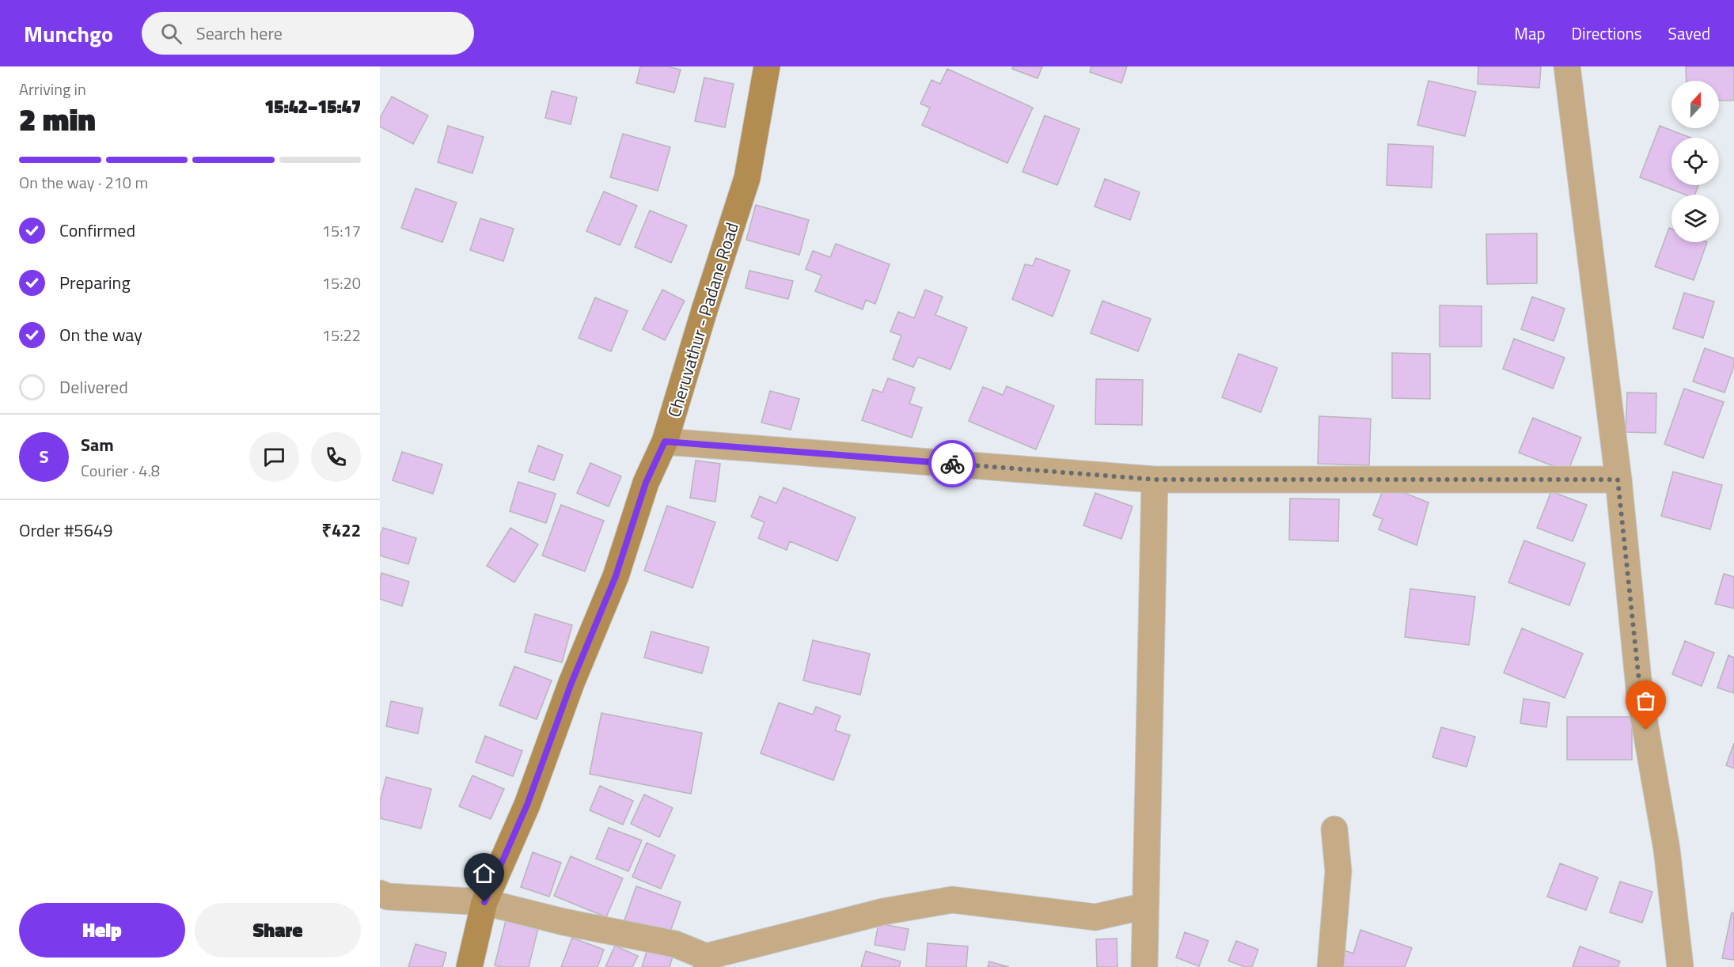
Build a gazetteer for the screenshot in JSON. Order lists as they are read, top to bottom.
{
  "streets": {
    "main road": ["Cheruvathur - Padane Road"]
  },
  "north": "top",
  "page": {
    "header": "Munchgo",
    "search": "Search here",
    "nav": ["Map", "Directions", "Saved"],
    "heading": ["2 min", "Arriving in", "15:42–15:47"],
    "panel": [
      "Sam",
      "Courier · 4.8",
      "Order #5649",
      "₹422"
    ],
    "bar": "On the way · 210 m",
    "list": [
      ["Confirmed", "15:17"],
      ["Preparing", "15:20"],
      ["On the way", "15:22"],
      "Delivered"
    ],
    "round": "S",
    "buttons": ["Help", "Share"]
  }
}
